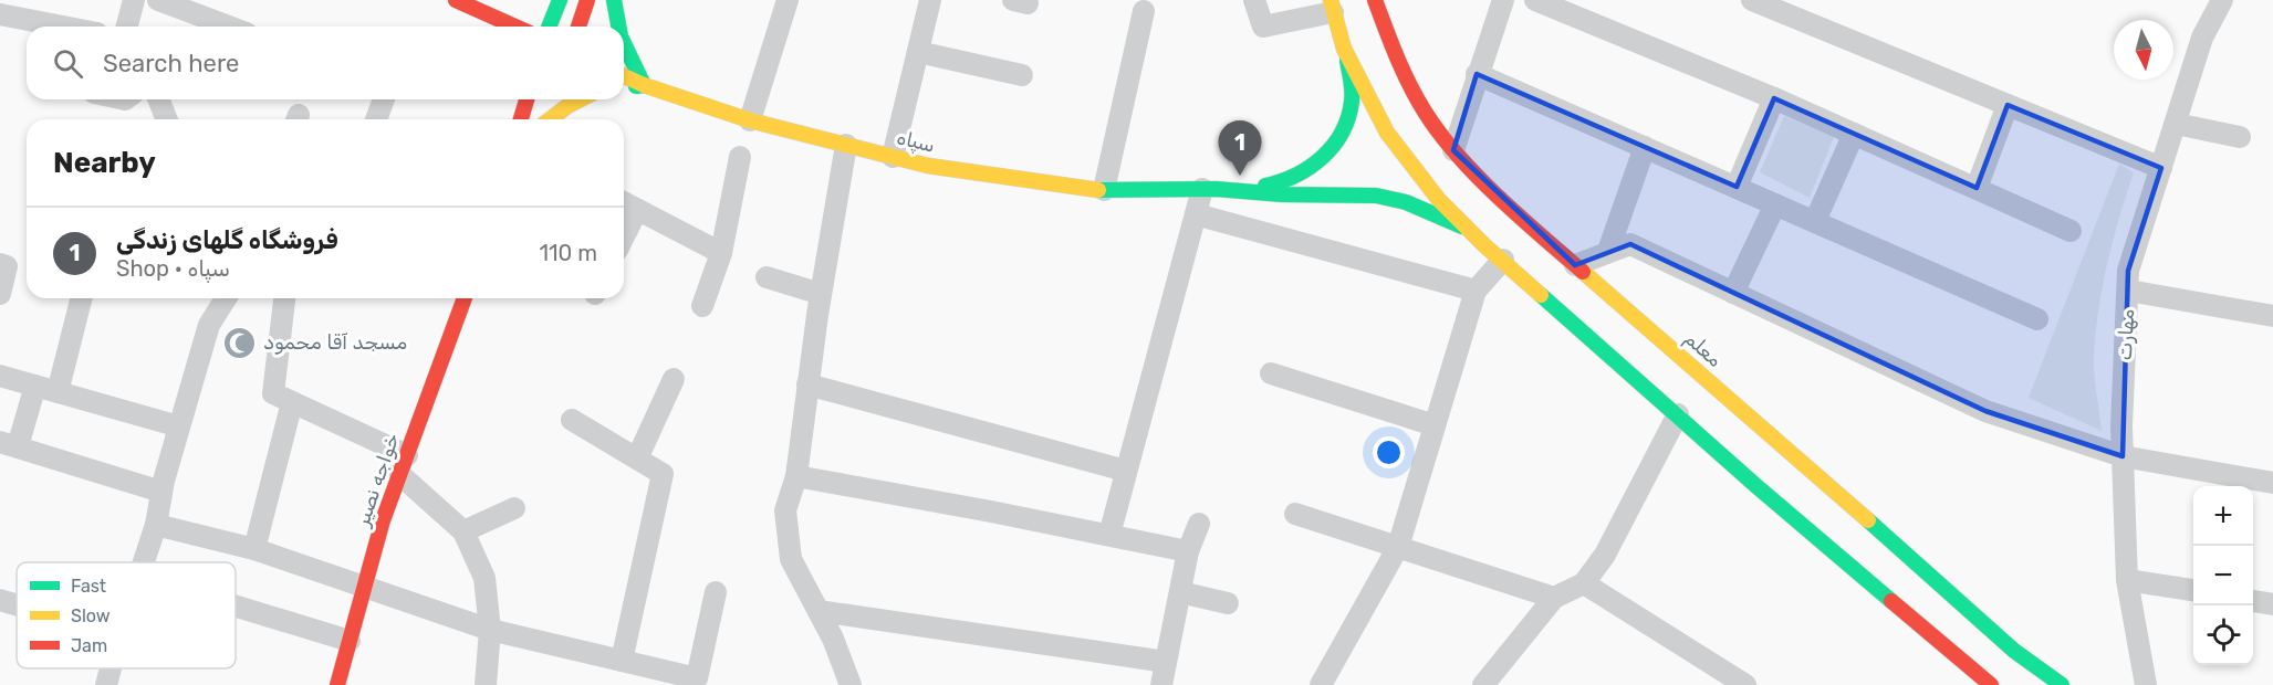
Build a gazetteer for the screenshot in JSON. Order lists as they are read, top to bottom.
{
  "streets": {
    "main road": ["سپاه", "معلم", "خواجه نصیر"],
    "street": ["مهارت"]
  },
  "places": {
    "mosque": ["مسجد آقا محمود"]
  },
  "legend": ["Fast", "Slow", "Jam"],
  "north": "bottom",
  "page": {
    "search": "Search here",
    "heading": "Nearby",
    "pins": "1",
    "list": [
      {
        "mark": "1",
        "name": "فروشگاه گلهای زندگی",
        "note": "Shop · سپاه",
        "value": "110 m"
      }
    ],
    "map_buttons": ["+", "−"]
  }
}
